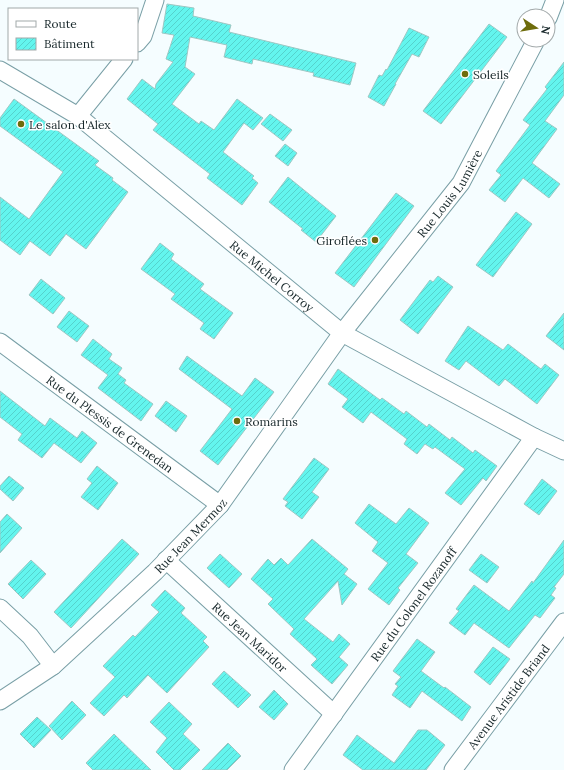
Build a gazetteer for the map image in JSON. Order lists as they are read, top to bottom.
{
  "streets": {
    "street": [
      "Rue Louis Lumière",
      "Rue Michel Corroy",
      "Rue du Plessis de Grenedan",
      "Rue Jean Mermoz",
      "Rue du Colonel Rozanoff",
      "Rue Jean Maridor",
      "Avenue Aristide Briand"
    ]
  },
  "crossings": [
    ["Rue Louis Lumière", "Rue Michel Corroy"],
    ["Rue Louis Lumière", "Rue Jean Mermoz"],
    ["Rue Michel Corroy", "Rue Jean Mermoz"],
    ["Rue Michel Corroy", "Rue du Colonel Rozanoff"],
    ["Rue du Plessis de Grenedan", "Rue Jean Mermoz"],
    ["Rue Jean Mermoz", "Rue Jean Maridor"],
    ["Rue du Colonel Rozanoff", "Rue Jean Maridor"]
  ],
  "places": [
    "Soleils",
    "Le salon d'Alex",
    "Giroflées",
    "Romarins"
  ],
  "legend": ["Route", "Bâtiment"],
  "north": "right"
}
